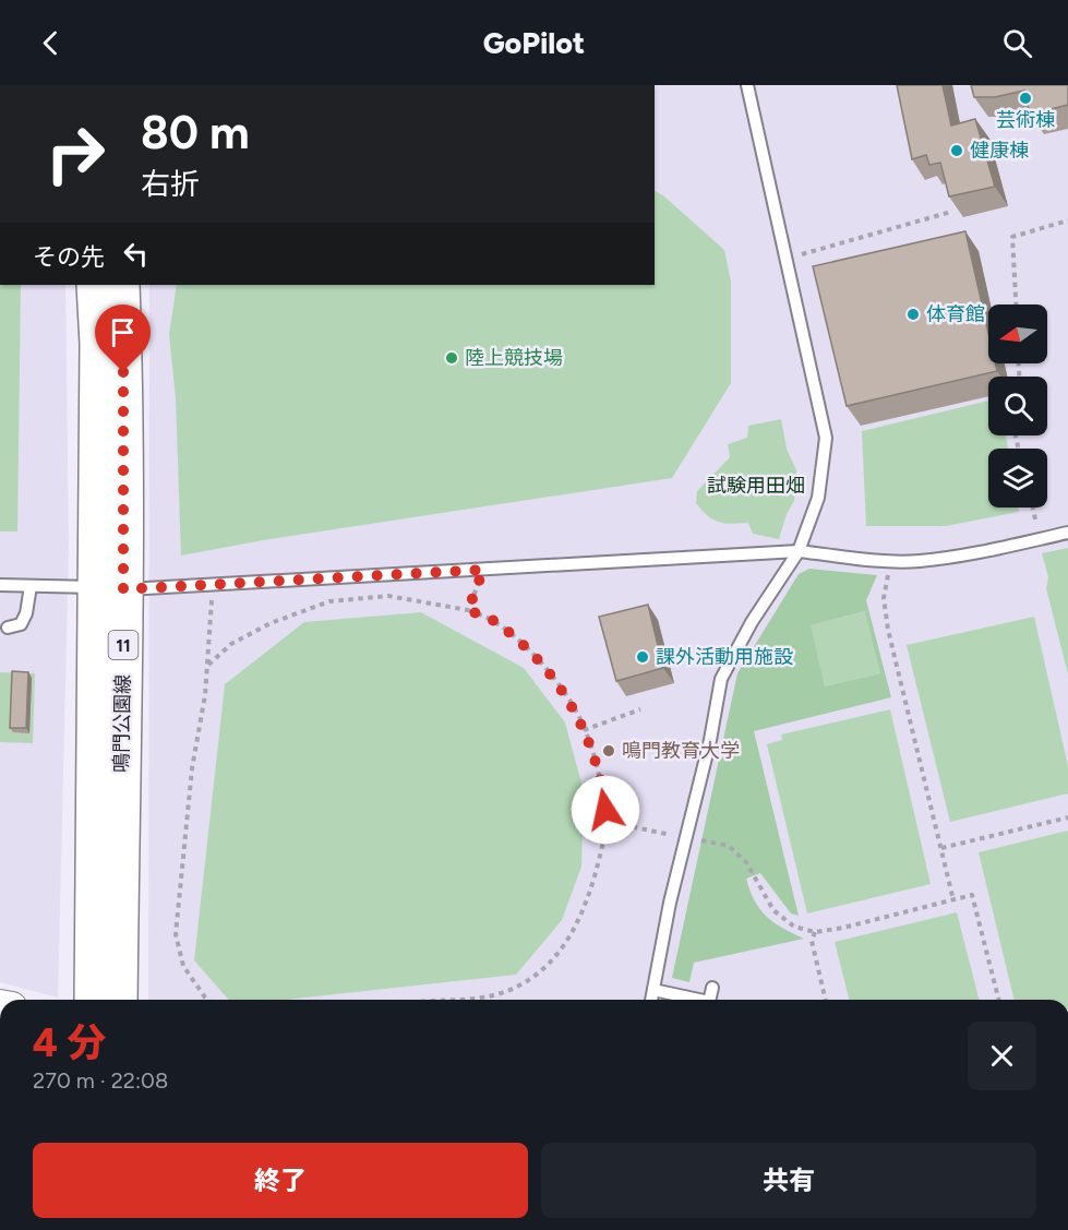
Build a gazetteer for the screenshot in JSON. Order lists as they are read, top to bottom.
{
  "streets": {
    "main road": ["11", "鳴門公園線"]
  },
  "parks": ["試験用田畑"],
  "places": [
    "芸術棟",
    "健康棟",
    "体育館",
    "陸上競技場",
    "課外活動用施設",
    "鳴門教育大学"
  ],
  "north": "left",
  "page": {
    "header": "GoPilot",
    "turn": ["80 m", "右折"],
    "then": "その先",
    "heading": ["4 分", "270 m · 22:08"],
    "buttons": ["終了", "共有"]
  }
}
